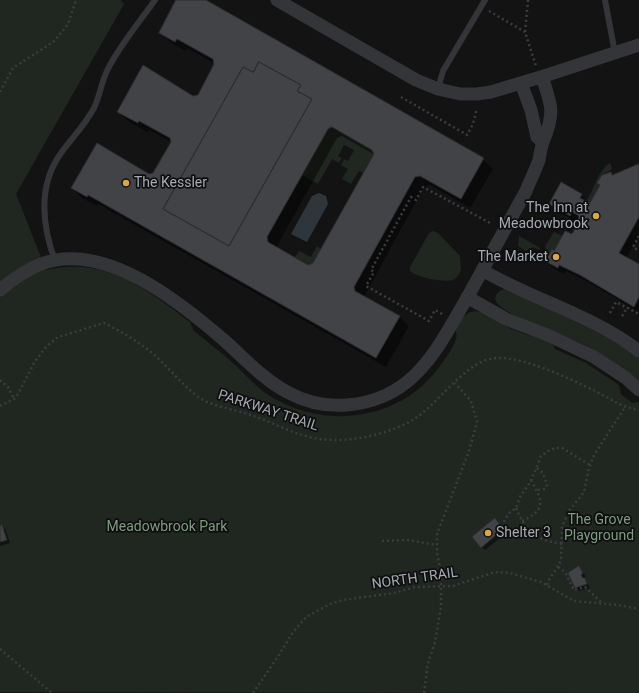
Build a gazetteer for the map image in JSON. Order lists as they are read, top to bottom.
{
  "streets": {
    "path": ["PARKWAY TRAIL", "NORTH TRAIL"]
  },
  "parks": ["The Grove Playground", "Meadowbrook Park"],
  "places": [
    "The Kessler",
    "The Inn at Meadowbrook",
    "The Market",
    "Shelter 3"
  ]
}
